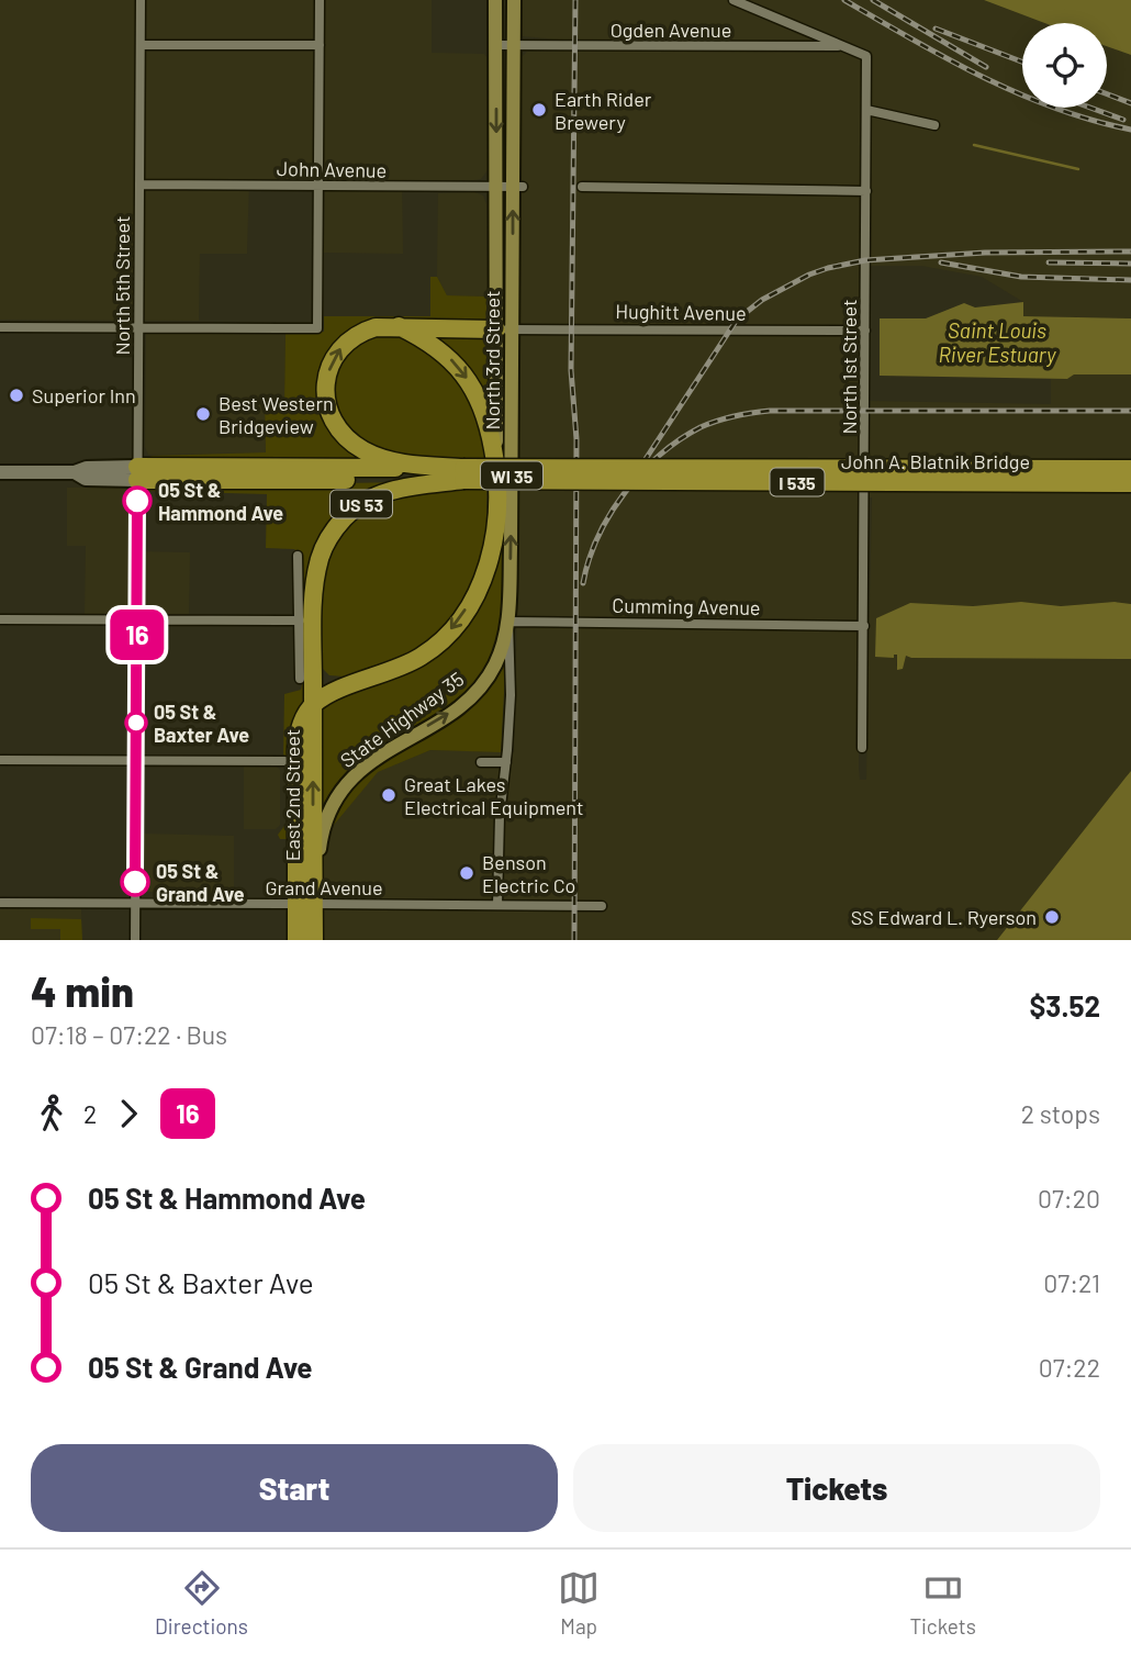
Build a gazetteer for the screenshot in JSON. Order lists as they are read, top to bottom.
{
  "streets": {
    "highway": [
      "North 3rd Street",
      "John A. Blatnik Bridge",
      "I 535",
      "US 53",
      "East 2nd Street"
    ],
    "main road": ["WI 35", "State Highway 35"],
    "street": [
      "Ogden Avenue",
      "John Avenue",
      "North 5th Street",
      "Hughitt Avenue",
      "North 1st Street",
      "Cumming Avenue",
      "Grand Avenue"
    ]
  },
  "crossings": [
    ["Ogden Avenue", "North 3rd Street"],
    ["Ogden Avenue", "North 1st Street"],
    ["John Avenue", "North 5th Street"],
    ["John Avenue", "North 3rd Street"],
    ["North 5th Street", "I 535"],
    ["North 5th Street", "Grand Avenue"],
    ["Hughitt Avenue", "North 3rd Street"],
    ["Hughitt Avenue", "North 1st Street"],
    ["North 3rd Street", "Cumming Avenue"],
    ["North 3rd Street", "State Highway 35"],
    ["North 3rd Street", "Grand Avenue"],
    ["North 1st Street", "Cumming Avenue"],
    ["John A. Blatnik Bridge", "I 535"],
    ["John A. Blatnik Bridge", "US 53"],
    ["I 535", "US 53"],
    ["US 53", "East 2nd Street"],
    ["Cumming Avenue", "State Highway 35"],
    ["State Highway 35", "East 2nd Street"],
    ["State Highway 35", "Grand Avenue"],
    ["East 2nd Street", "Grand Avenue"]
  ],
  "one_way": ["State Highway 35"],
  "water": ["Saint Louis River Estuary"],
  "places": [
    "Earth Rider Brewery",
    "Superior Inn",
    "Best Western Bridgeview",
    "05 St & Hammond Ave",
    "05 St & Baxter Ave",
    "Great Lakes Electrical Equipment",
    "Benson Electric Co",
    "05 St & Grand Ave",
    "SS Edward L. Ryerson"
  ],
  "lines": ["bus line 16"],
  "page": {
    "on_map": "16",
    "heading": ["4 min", "07:18 – 07:22 · Bus", "$3.52"],
    "legs": ["2", "16", "2 stops"],
    "list": [
      {
        "name": "05 St & Hammond Ave",
        "value": "07:20"
      },
      {
        "name": "05 St & Baxter Ave",
        "value": "07:21"
      },
      {
        "name": "05 St & Grand Ave",
        "value": "07:22"
      }
    ],
    "buttons": ["Start", "Tickets"],
    "tabs": ["Directions", "Map", "Tickets"]
  }
}
